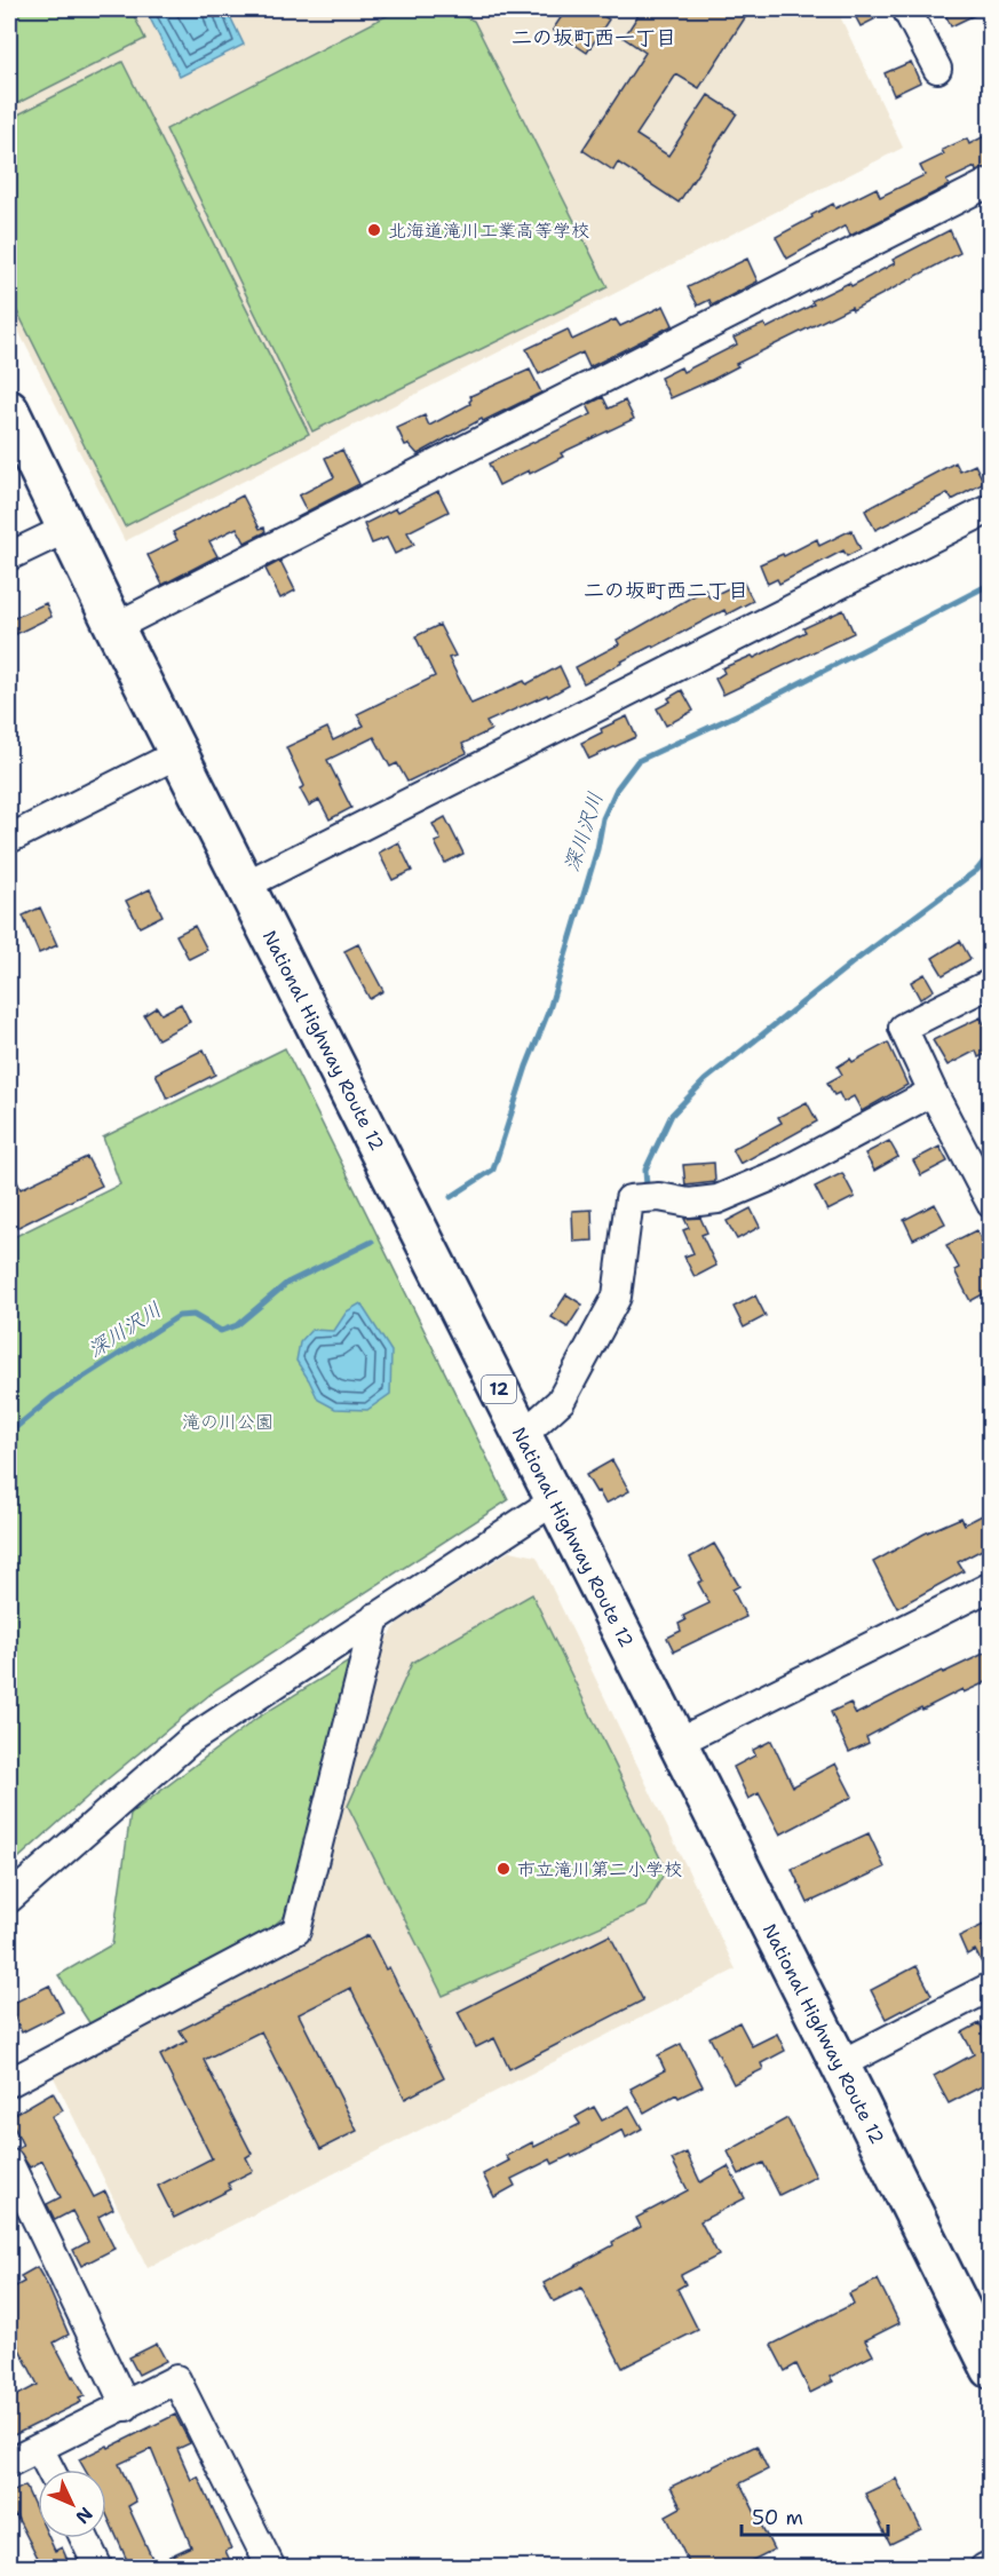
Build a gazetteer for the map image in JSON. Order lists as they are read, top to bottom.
{
  "streets": {
    "highway": ["National Highway Route 12", "12"]
  },
  "districts": ["二の坂町西一丁目", "二の坂町西二丁目"],
  "water": ["深川沢川"],
  "parks": ["滝の川公園"],
  "places": ["北海道滝川工業高等学校", "市立滝川第二小学校"],
  "scale_bar": "50 m",
  "north": "bottom right"
}
